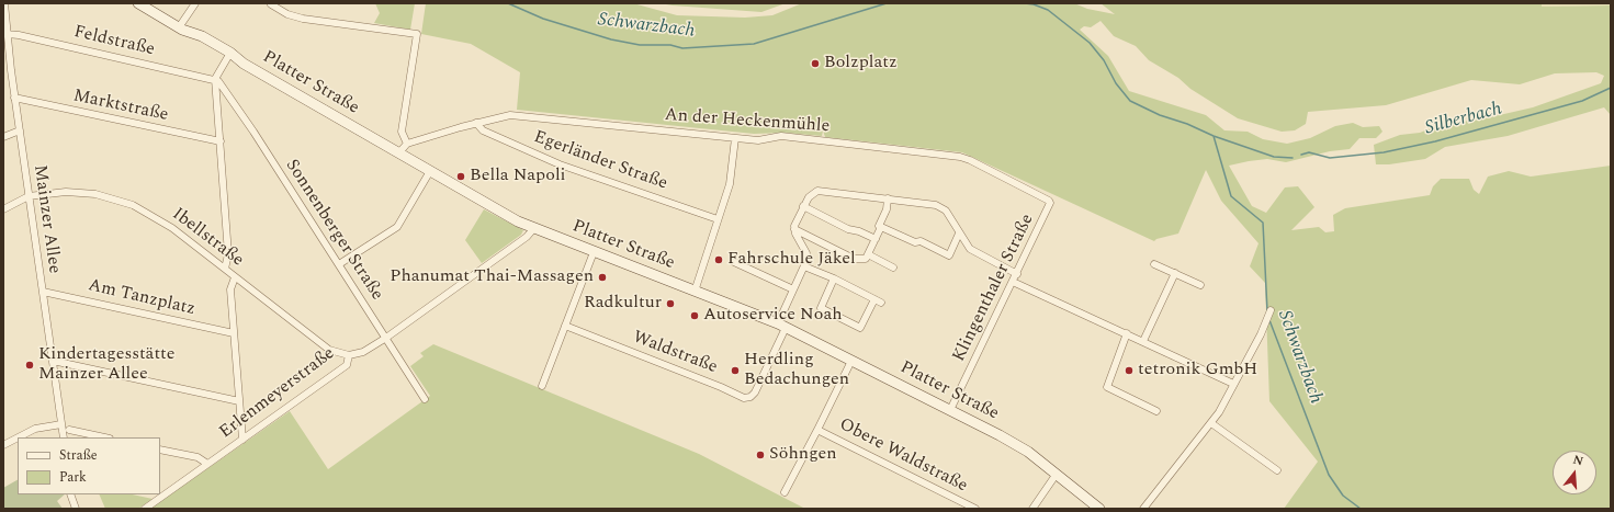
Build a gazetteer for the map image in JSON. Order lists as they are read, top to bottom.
{
  "streets": {
    "main road": ["Platter Straße"],
    "street": [
      "Feldstraße",
      "Marktstraße",
      "An der Heckenmühle",
      "Egerländer Straße",
      "Mainzer Allee",
      "Sonnenberger Straße",
      "Ibellstraße",
      "Klingenthaler Straße",
      "Am Tanzplatz",
      "Waldstraße",
      "Erlenmeyerstraße",
      "Obere Waldstraße"
    ]
  },
  "crossings": [
    ["Feldstraße", "Mainzer Allee"],
    ["Feldstraße", "Sonnenberger Straße"],
    ["Platter Straße", "Klingenthaler Straße"],
    ["Platter Straße", "Waldstraße"],
    ["Platter Straße", "Erlenmeyerstraße"],
    ["Platter Straße", "Obere Waldstraße"],
    ["Marktstraße", "Mainzer Allee"],
    ["An der Heckenmühle", "Egerländer Straße"],
    ["An der Heckenmühle", "Klingenthaler Straße"],
    ["Mainzer Allee", "Ibellstraße"],
    ["Mainzer Allee", "Am Tanzplatz"],
    ["Sonnenberger Straße", "Erlenmeyerstraße"],
    ["Ibellstraße", "Erlenmeyerstraße"]
  ],
  "water": ["Schwarzbach", "Silberbach"],
  "places": [
    "Bolzplatz",
    "Bella Napoli",
    "Fahrschule Jäkel",
    "Phanumat Thai-Massagen",
    "Radkultur",
    "Autoservice Noah",
    "Kindertagesstätte Mainzer Allee",
    "Herdling Bedachungen",
    "tetronik GmbH",
    "Söhngen"
  ],
  "legend": ["Straße", "Park"],
  "north": "top"
}
